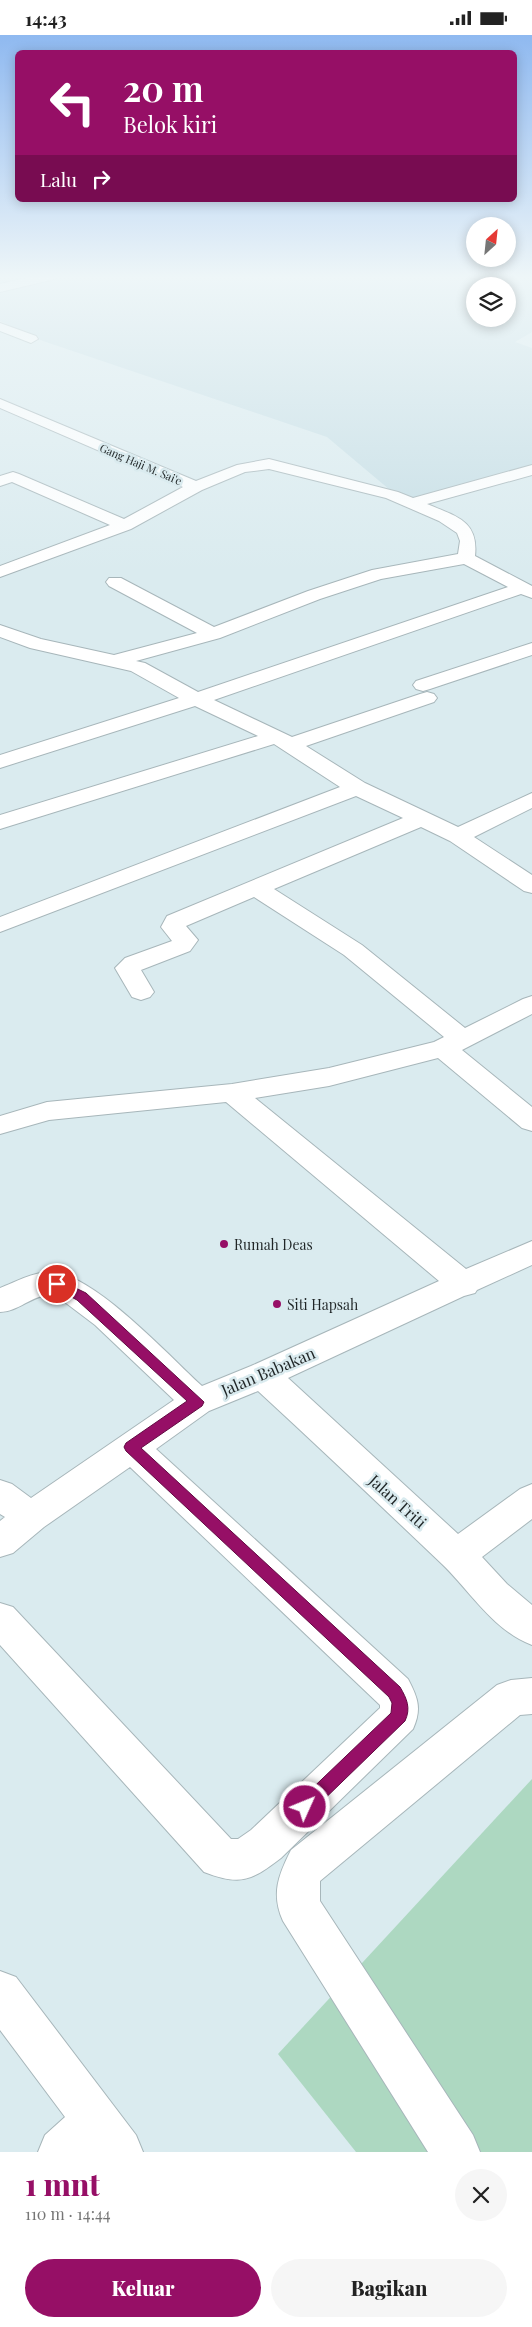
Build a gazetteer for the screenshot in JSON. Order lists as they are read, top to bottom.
{
  "streets": {
    "main road": ["Gang Haji M. Sai'e", "Jalan Babakan", "Jalan Triti"]
  },
  "crossings": [
    ["Jalan Babakan", "Jalan Triti"]
  ],
  "places": ["Rumah Deas", "Siti Hapsah"],
  "north": "top right",
  "page": {
    "status": "14:43",
    "turn": ["20 m", "Belok kiri"],
    "then": "Lalu",
    "heading": ["1 mnt", "110 m · 14:44"],
    "buttons": ["Keluar", "Bagikan"]
  }
}
